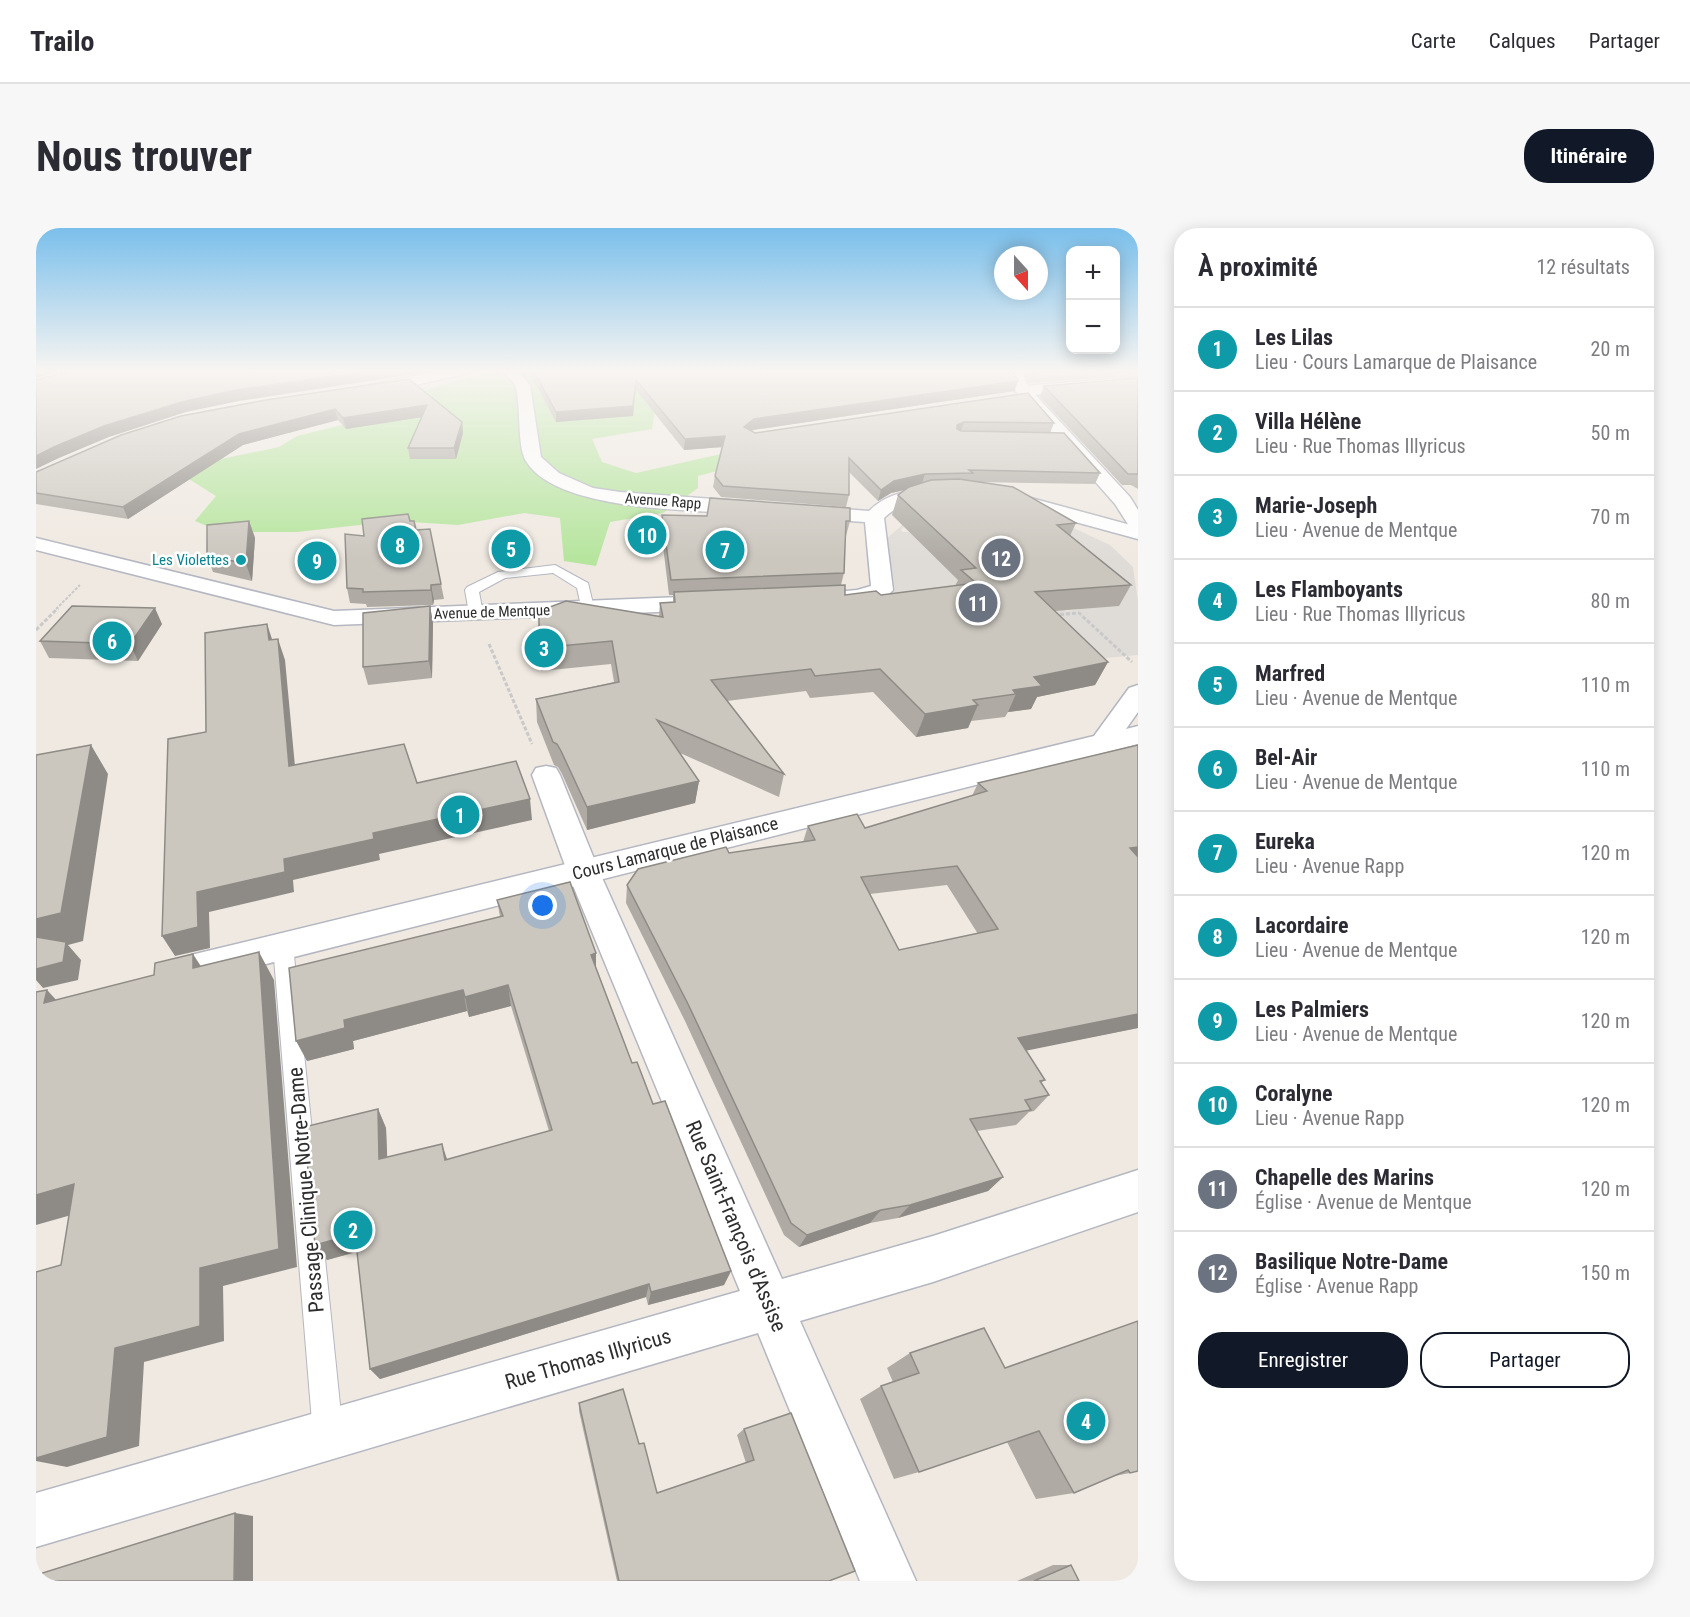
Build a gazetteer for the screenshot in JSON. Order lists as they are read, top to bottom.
{
  "streets": {
    "street": [
      "Avenue Rapp",
      "Avenue de Mentque",
      "Cours Lamarque de Plaisance",
      "Rue Saint-François d'Assise",
      "Rue Thomas Illyricus"
    ],
    "lane": ["Passage Clinique Notre-Dame"]
  },
  "crossings": [
    ["Cours Lamarque de Plaisance", "Passage Clinique Notre-Dame"],
    ["Cours Lamarque de Plaisance", "Rue Saint-François d'Assise"],
    ["Passage Clinique Notre-Dame", "Rue Thomas Illyricus"],
    ["Rue Saint-François d'Assise", "Rue Thomas Illyricus"]
  ],
  "places": ["Les Violettes"],
  "north": "bottom",
  "page": {
    "header": "Trailo",
    "nav": ["Carte", "Calques", "Partager"],
    "buttons": [
      "Itinéraire",
      ["Enregistrer", "Partager"]
    ],
    "title": "Nous trouver",
    "heading": ["À proximité", "12 résultats"],
    "map_buttons": ["+", "−"],
    "list": [
      {
        "mark": "1",
        "name": "Les Lilas",
        "note": "Lieu · Cours Lamarque de Plaisance",
        "value": "20 m"
      },
      {
        "mark": "2",
        "name": "Villa Hélène",
        "note": "Lieu · Rue Thomas Illyricus",
        "value": "50 m"
      },
      {
        "mark": "3",
        "name": "Marie-Joseph",
        "note": "Lieu · Avenue de Mentque",
        "value": "70 m"
      },
      {
        "mark": "4",
        "name": "Les Flamboyants",
        "note": "Lieu · Rue Thomas Illyricus",
        "value": "80 m"
      },
      {
        "mark": "5",
        "name": "Marfred",
        "note": "Lieu · Avenue de Mentque",
        "value": "110 m"
      },
      {
        "mark": "6",
        "name": "Bel-Air",
        "note": "Lieu · Avenue de Mentque",
        "value": "110 m"
      },
      {
        "mark": "7",
        "name": "Eureka",
        "note": "Lieu · Avenue Rapp",
        "value": "120 m"
      },
      {
        "mark": "8",
        "name": "Lacordaire",
        "note": "Lieu · Avenue de Mentque",
        "value": "120 m"
      },
      {
        "mark": "9",
        "name": "Les Palmiers",
        "note": "Lieu · Avenue de Mentque",
        "value": "120 m"
      },
      {
        "mark": "10",
        "name": "Coralyne",
        "note": "Lieu · Avenue Rapp",
        "value": "120 m"
      },
      {
        "mark": "11",
        "name": "Chapelle des Marins",
        "note": "Église · Avenue de Mentque",
        "value": "120 m"
      },
      {
        "mark": "12",
        "name": "Basilique Notre-Dame",
        "note": "Église · Avenue Rapp",
        "value": "150 m"
      }
    ],
    "pins": [
      "10",
      "8",
      "5",
      "7",
      "12",
      "9",
      "11",
      "6",
      "3",
      "1",
      "2",
      "4"
    ]
  }
}
